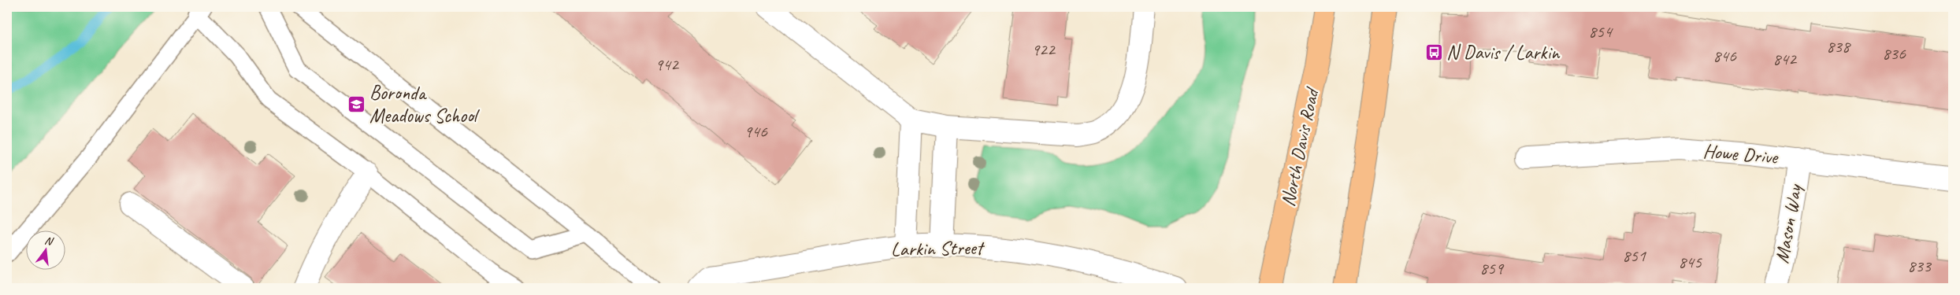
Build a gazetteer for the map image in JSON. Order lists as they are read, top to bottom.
{
  "streets": {
    "highway": ["North Davis Road"],
    "street": ["Howe Drive", "Mason Way", "Larkin Street"]
  },
  "crossings": [
    ["Howe Drive", "Mason Way"]
  ],
  "places": {
    "bus stop": ["N Davis / Larkin"],
    "school or university": ["Boronda Meadows School"]
  },
  "house_numbers": [
    "854",
    "838",
    "922",
    "836",
    "846",
    "842",
    "942",
    "946",
    "851",
    "845",
    "833",
    "859"
  ],
  "north": "top"
}
